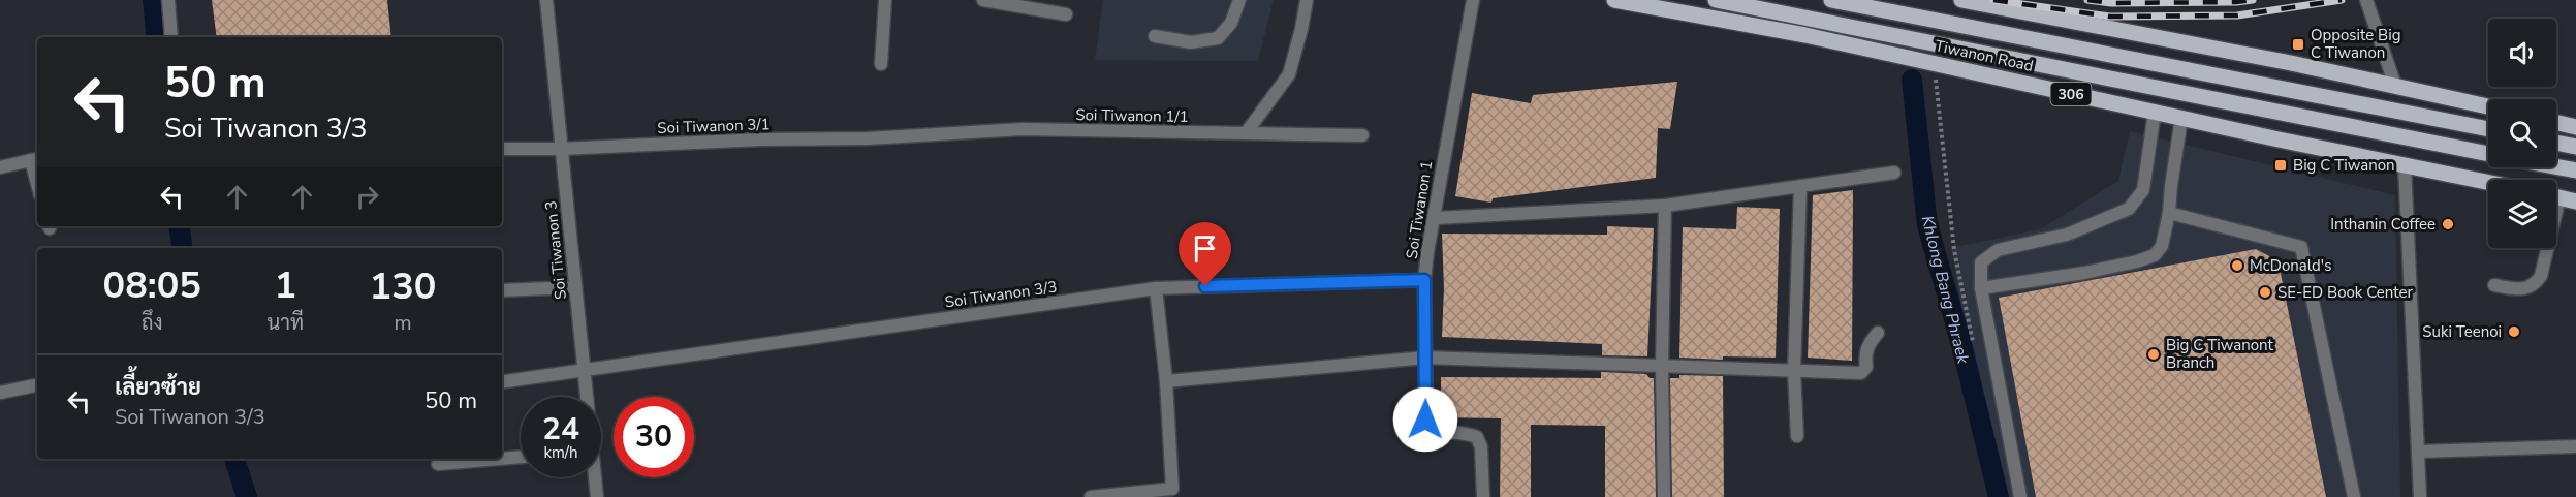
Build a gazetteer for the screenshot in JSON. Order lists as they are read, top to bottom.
{
  "streets": {
    "main road": ["Tiwanon Road", "306"],
    "street": [
      "Soi Tiwanon 1/1",
      "Soi Tiwanon 3/1",
      "Soi Tiwanon 1",
      "Soi Tiwanon 3",
      "Soi Tiwanon 3/3"
    ]
  },
  "crossings": [
    ["Soi Tiwanon 1/1", "Soi Tiwanon 3/1"],
    ["Soi Tiwanon 3/1", "Soi Tiwanon 3"],
    ["Soi Tiwanon 1", "Soi Tiwanon 3/3"],
    ["Soi Tiwanon 3", "Soi Tiwanon 3/3"]
  ],
  "water": ["Khlong Bang Phraek"],
  "places": {
    "transit": ["Opposite Big C Tiwanon", "Big C Tiwanon"],
    "other": [
      "Inthanin Coffee",
      "McDonald's",
      "SE-ED Book Center",
      "Suki Teenoi",
      "Big C Tiwanont Branch"
    ]
  },
  "page": {
    "turn": ["50 m", "Soi Tiwanon 3/3"],
    "eta": [
      "08:05",
      "ถึง",
      "1",
      "นาที",
      "130",
      "m"
    ],
    "list": [
      {
        "name": "เลี้ยวซ้าย",
        "note": "Soi Tiwanon 3/3",
        "value": "50 m"
      }
    ],
    "speed": "24 km/h",
    "limit": "30"
  }
}
